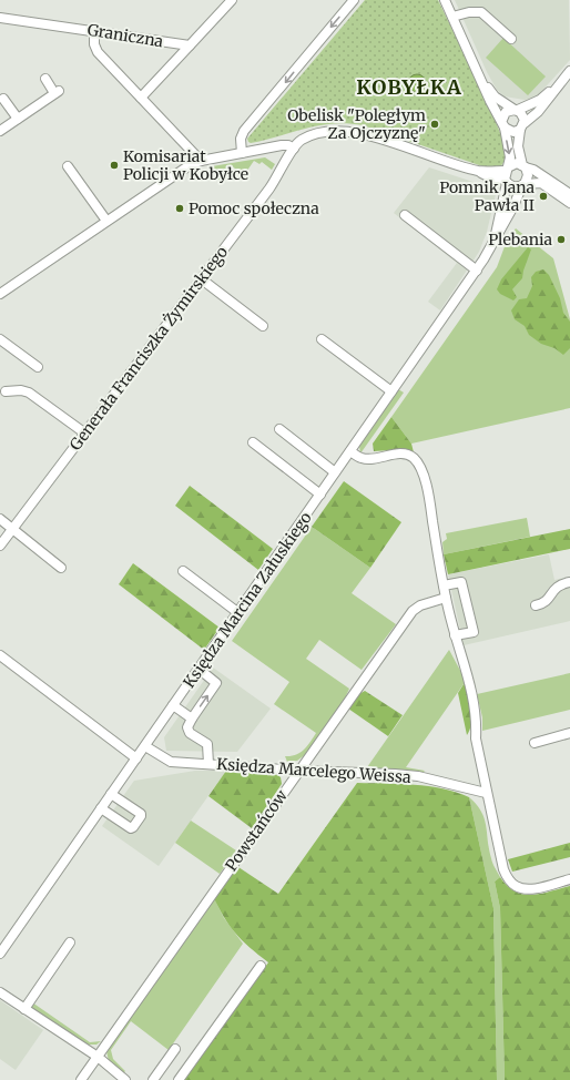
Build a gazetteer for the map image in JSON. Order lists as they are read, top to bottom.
{
  "streets": {
    "street": [
      "Graniczna",
      "Generała Franciszka Żymirskiego",
      "Księdza Marcina Załuskiego",
      "Księdza Marcelego Weissa",
      "Powstańców"
    ]
  },
  "crossings": [
    ["Księdza Marcina Załuskiego", "Księdza Marcelego Weissa"],
    ["Księdza Marcelego Weissa", "Powstańców"]
  ],
  "districts": ["KOBYŁKA"],
  "places": [
    "Obelisk \"Poległym Za Ojczyznę\"",
    "Komisariat Policji w Kobyłce",
    "Pomnik Jana Pawła II",
    "Pomoc społeczna",
    "Plebania"
  ]
}
